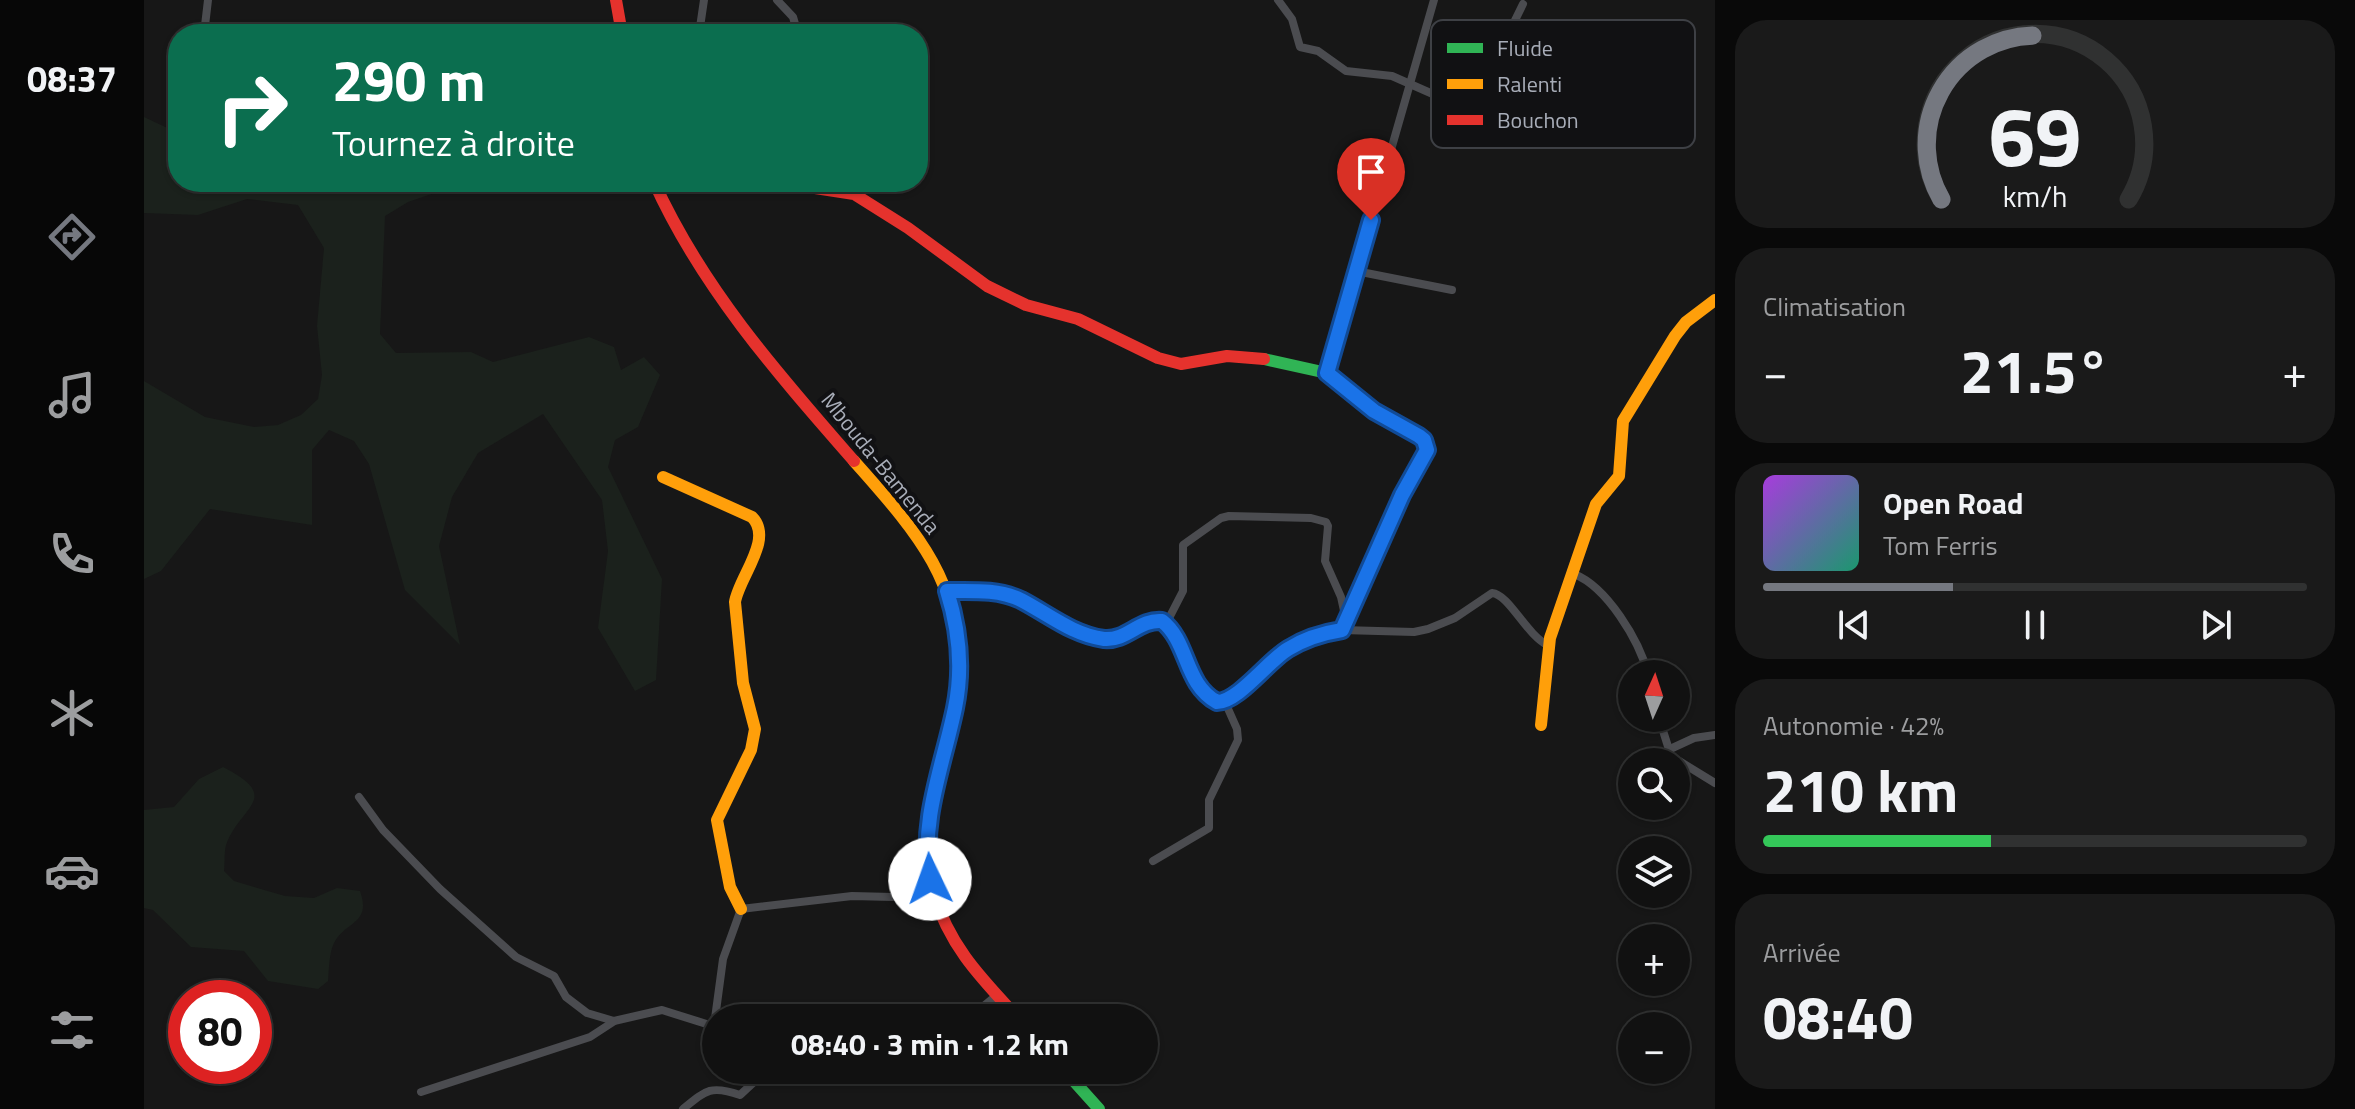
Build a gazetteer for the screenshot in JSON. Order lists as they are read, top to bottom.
{
  "streets": {
    "main road": ["Mbouda-Bamenda"]
  },
  "legend": ["Fluide", "Ralenti", "Bouchon"],
  "north": "top",
  "page": {
    "tabs": "08:37",
    "turn": ["290 m", "Tournez à droite"],
    "tile": [
      "Climatisation",
      ["Autonomie · 42%", "210 km"],
      ["Arrivée", "08:40"]
    ],
    "heat": ["−", "21.5°", "+"],
    "song": ["Open Road", "Tom Ferris"],
    "map_buttons": ["+", "−"],
    "limit": "80",
    "trip": "08:40 · 3 min · 1.2 km",
    "gauge": ["69", "km/h"]
  }
}
